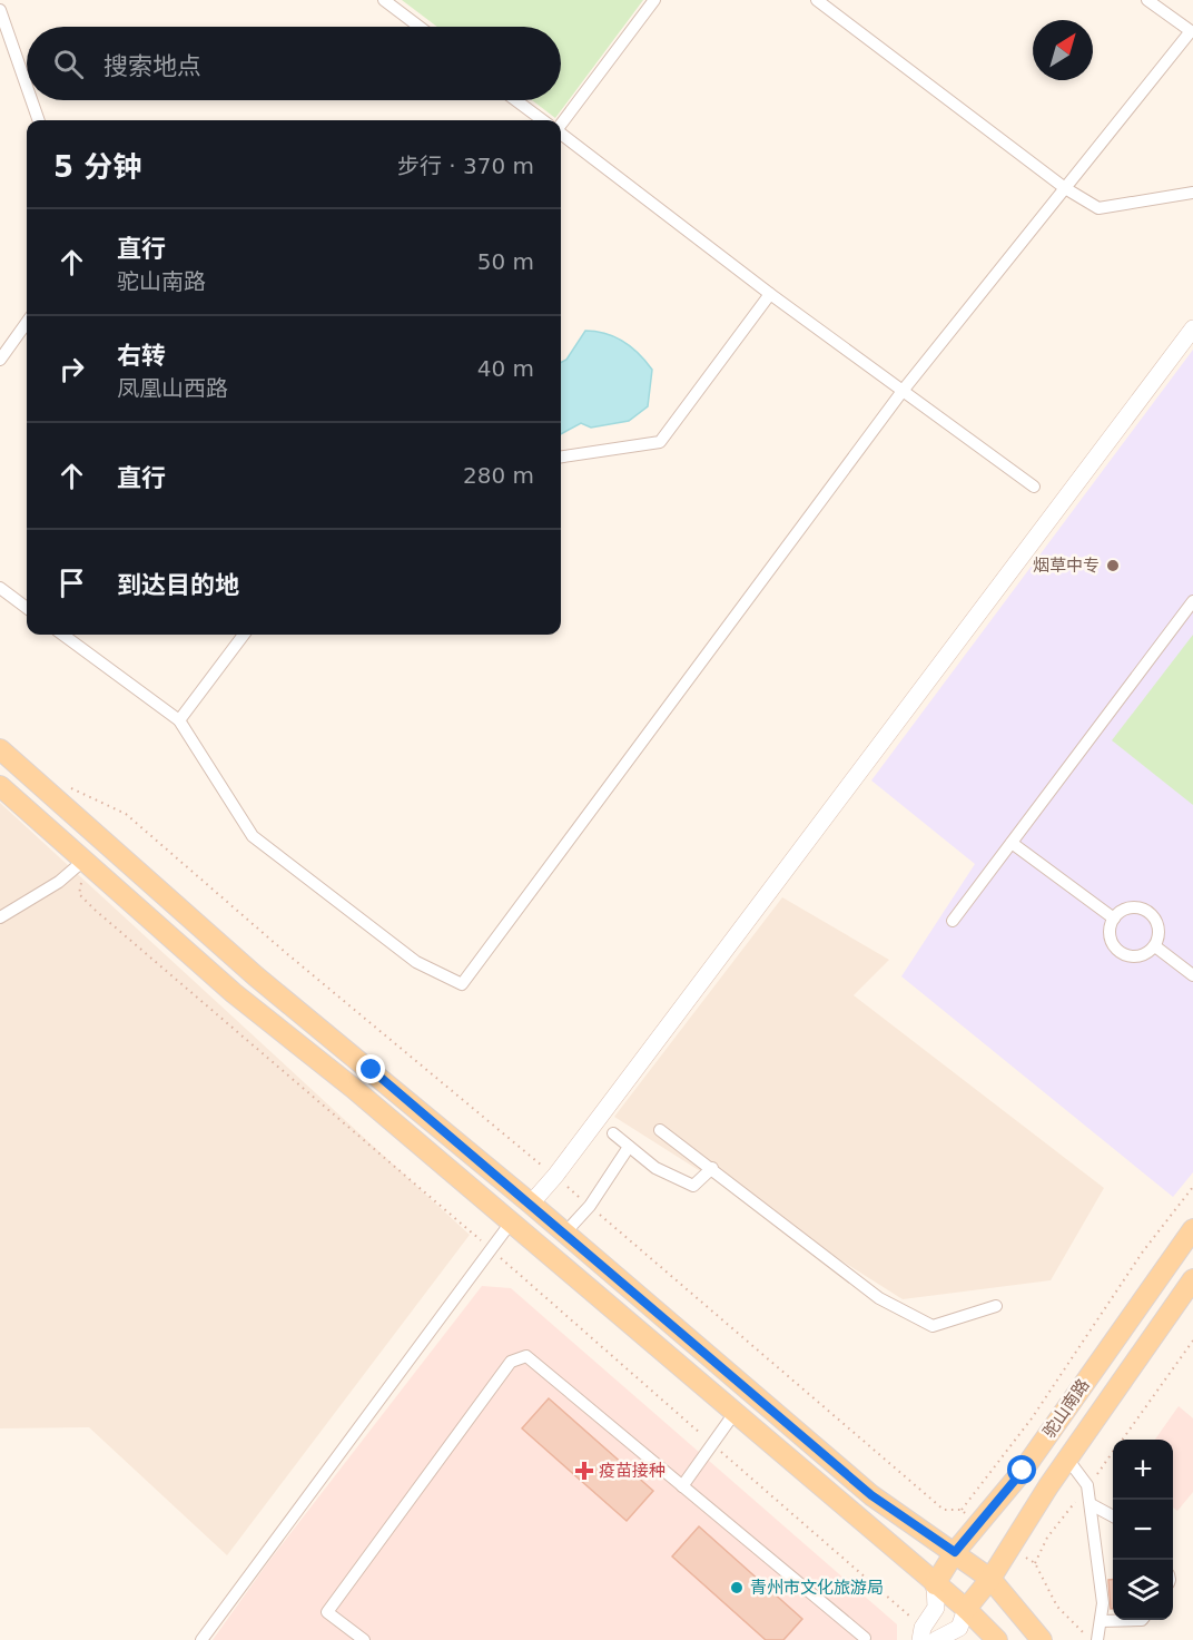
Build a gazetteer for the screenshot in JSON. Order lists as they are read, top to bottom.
{
  "streets": {
    "main road": ["驼山南路"]
  },
  "places": {
    "other": ["烟草中专", "青州市文化旅游局"],
    "health": ["疫苗接种"]
  },
  "north": "top right",
  "page": {
    "search": "搜索地点",
    "heading": ["5 分钟", "步行 · 370 m"],
    "list": [
      ["直行", "驼山南路", "50 m"],
      ["右转", "凤凰山西路", "40 m"],
      ["直行", "280 m"],
      "到达目的地"
    ],
    "map_buttons": ["+", "−"]
  }
}
